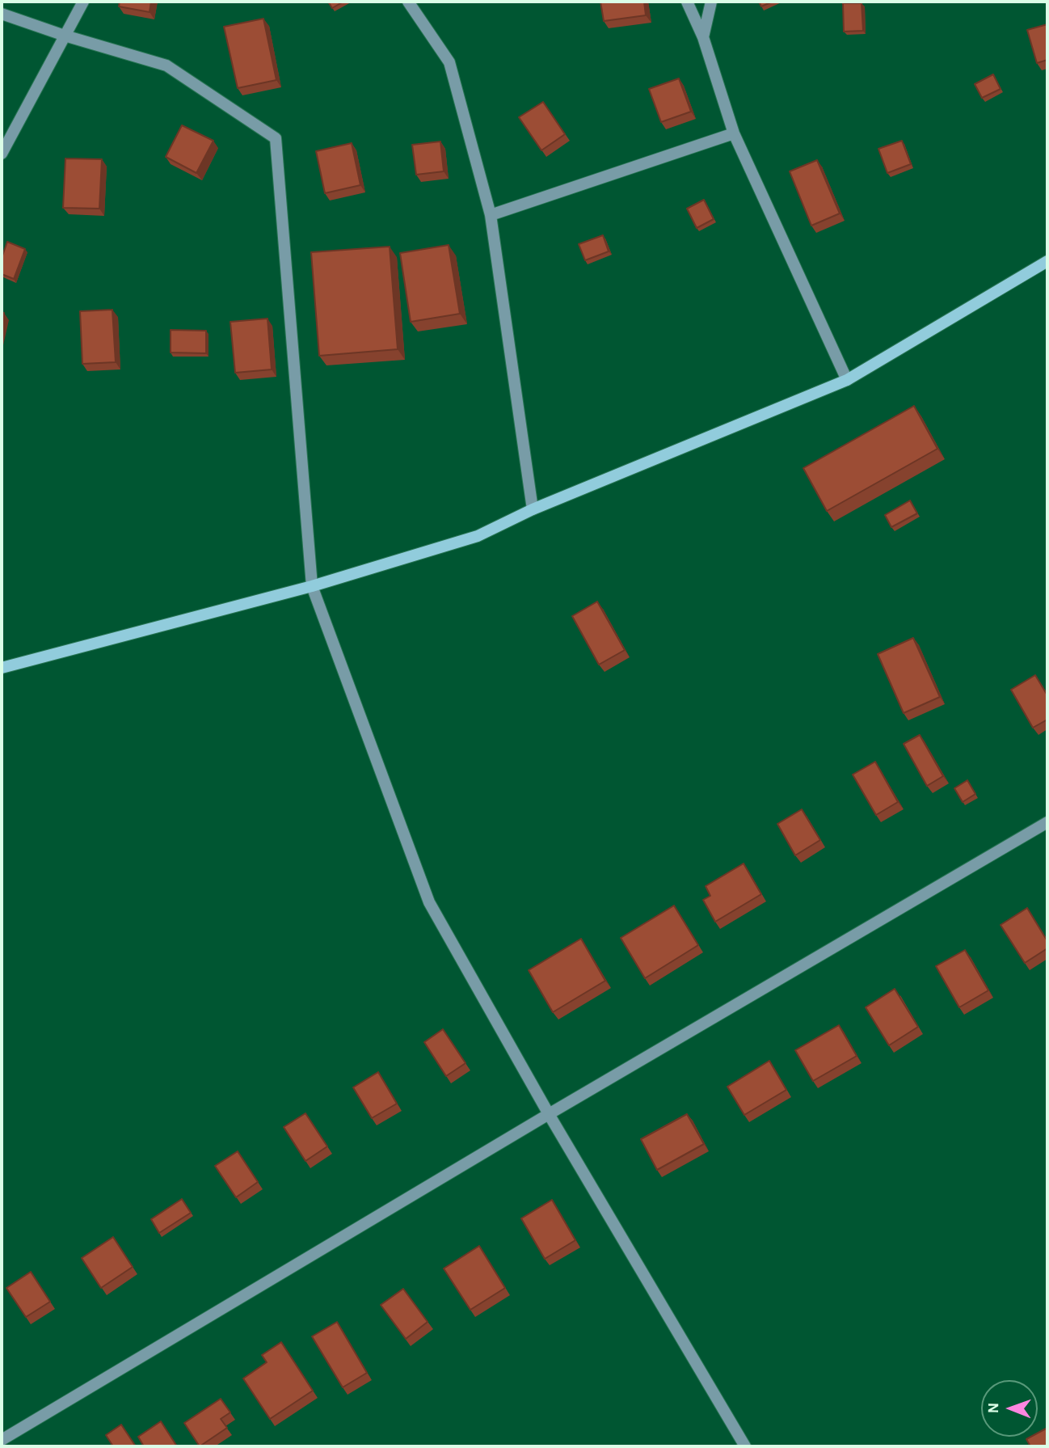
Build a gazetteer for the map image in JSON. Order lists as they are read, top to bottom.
{
  "north": "left"
}
